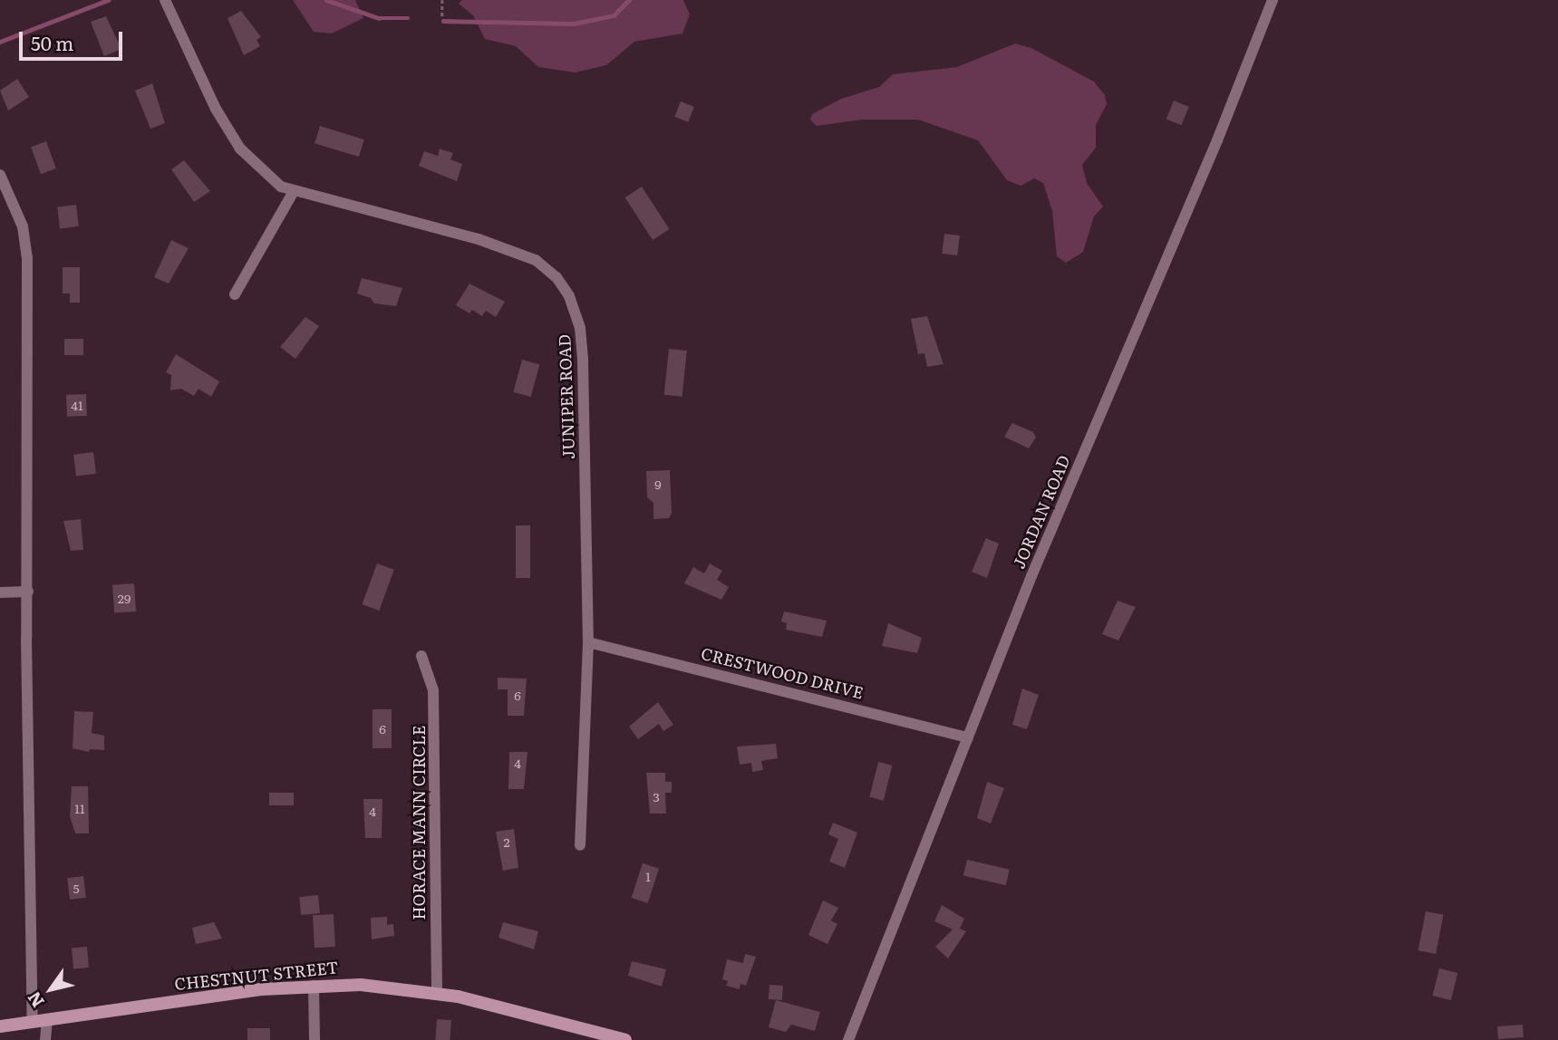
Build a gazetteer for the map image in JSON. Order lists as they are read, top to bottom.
{
  "streets": {
    "main road": ["CHESTNUT STREET"],
    "street": [
      "JUNIPER ROAD",
      "JORDAN ROAD",
      "CRESTWOOD DRIVE",
      "HORACE MANN CIRCLE"
    ]
  },
  "crossings": [
    ["JUNIPER ROAD", "CRESTWOOD DRIVE"],
    ["JORDAN ROAD", "CRESTWOOD DRIVE"],
    ["HORACE MANN CIRCLE", "CHESTNUT STREET"]
  ],
  "house_numbers": [
    "41",
    "9",
    "29",
    "6",
    "6",
    "4",
    "3",
    "11",
    "4",
    "2",
    "1",
    "5"
  ],
  "scale_bar": "50 m",
  "north": "bottom left"
}
